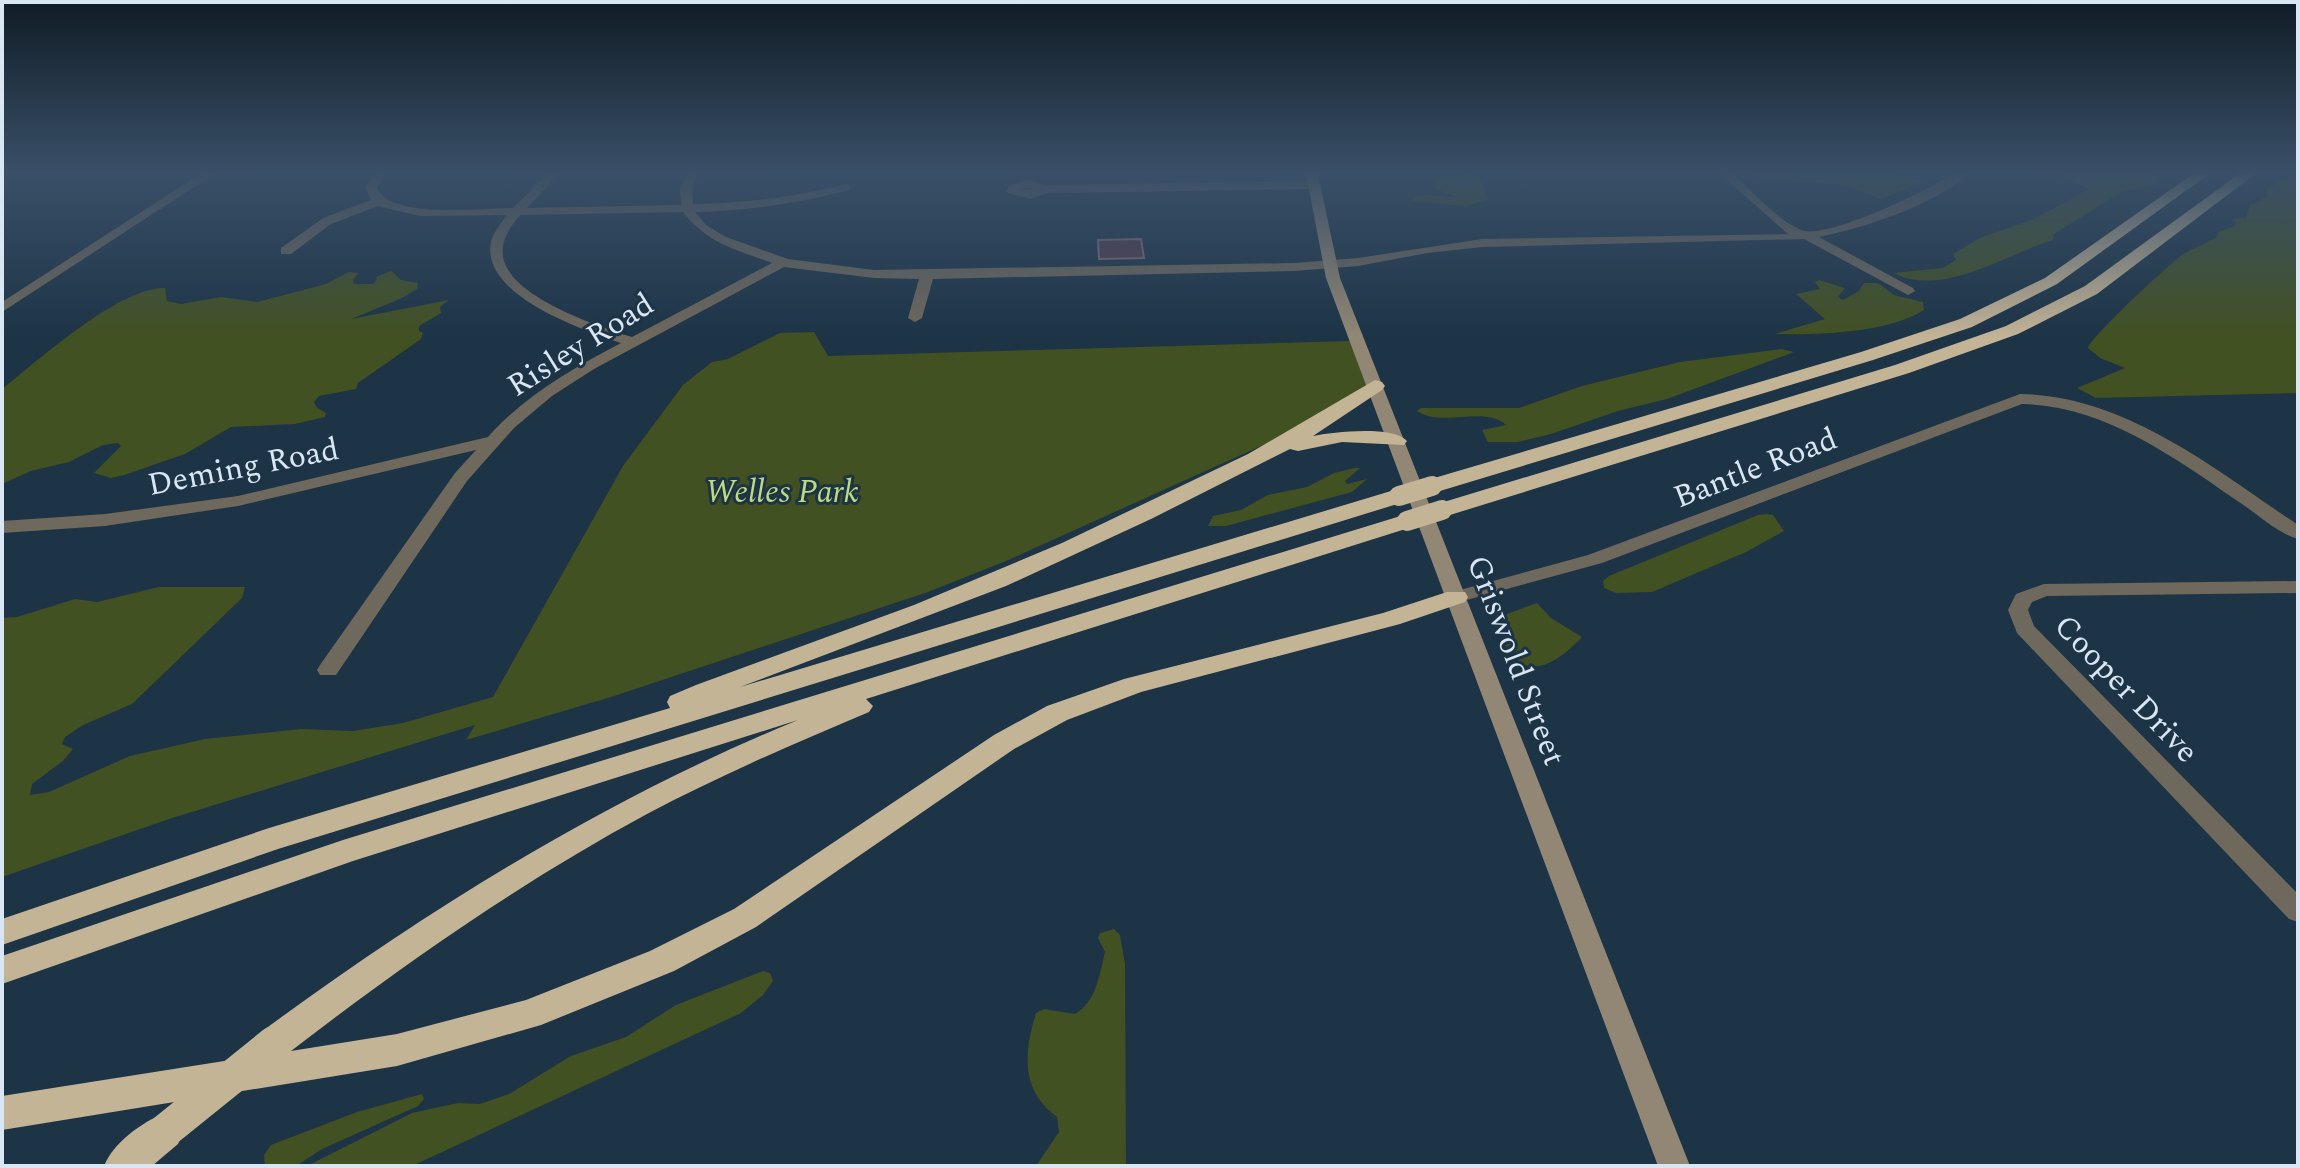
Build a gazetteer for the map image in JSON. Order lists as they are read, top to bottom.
{
  "streets": {
    "main road": ["Griswold Street"],
    "street": [
      "Risley Road",
      "Deming Road",
      "Bantle Road",
      "Cooper Drive"
    ]
  },
  "crossings": [
    ["Risley Road", "Deming Road"],
    ["Bantle Road", "Griswold Street"]
  ],
  "parks": ["Welles Park"]
}
